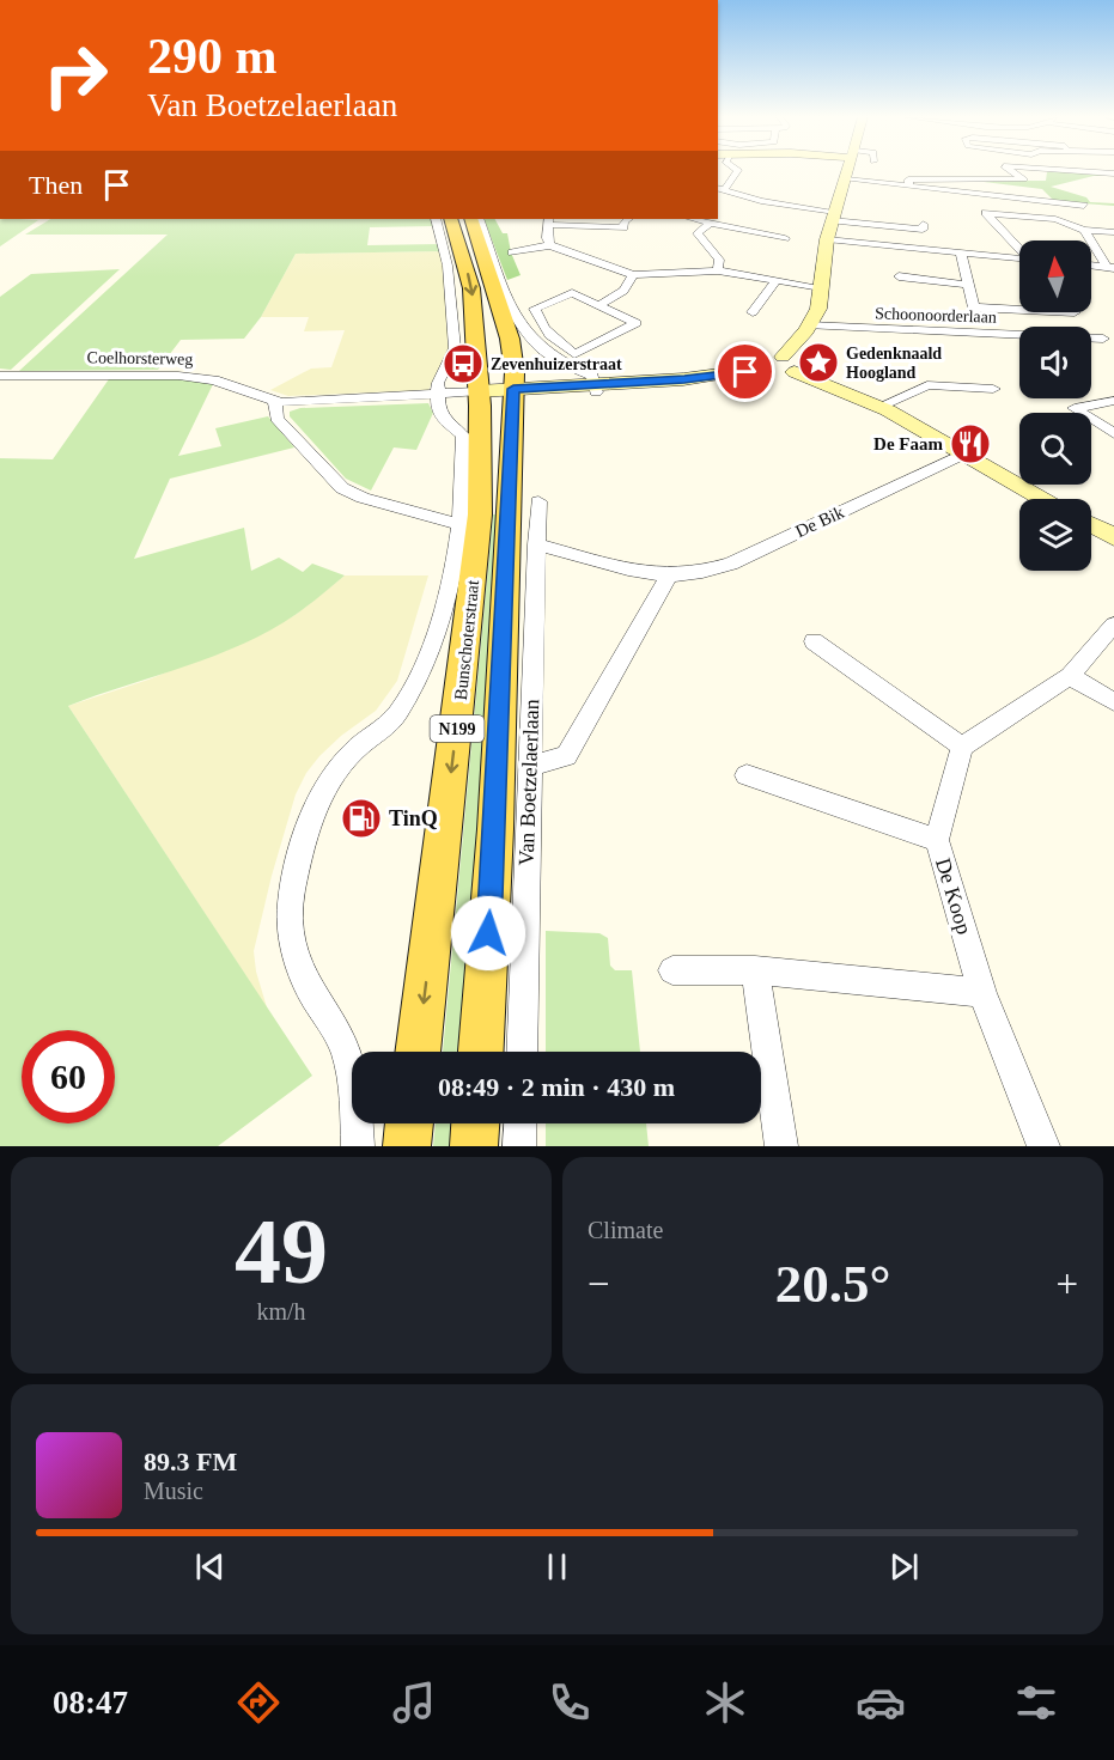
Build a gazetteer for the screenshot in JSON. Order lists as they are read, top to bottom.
{
  "streets": {
    "main road": ["Bunschoterstraat", "N199"],
    "street": [
      "Schoonoorderlaan",
      "Coelhorsterweg",
      "De Bik",
      "Van Boetzelaerlaan",
      "De Koop"
    ]
  },
  "crossings": [
    ["Coelhorsterweg", "Bunschoterstraat"],
    ["De Bik", "Van Boetzelaerlaan"]
  ],
  "places": {
    "place": ["Gedenknaald Hoogland"],
    "bus stop": ["Zevenhuizerstraat"],
    "restaurant": ["De Faam"],
    "fuel station": ["TinQ"]
  },
  "north": "top",
  "page": {
    "turn": ["290 m", "Van Boetzelaerlaan"],
    "then": "Then",
    "limit": "60",
    "trip": "08:49 · 2 min · 430 m",
    "tile": [
      ["49", "km/h"],
      "Climate"
    ],
    "heat": ["−", "20.5°", "+"],
    "song": ["89.3 FM", "Music"],
    "tabs": "08:47"
  }
}
